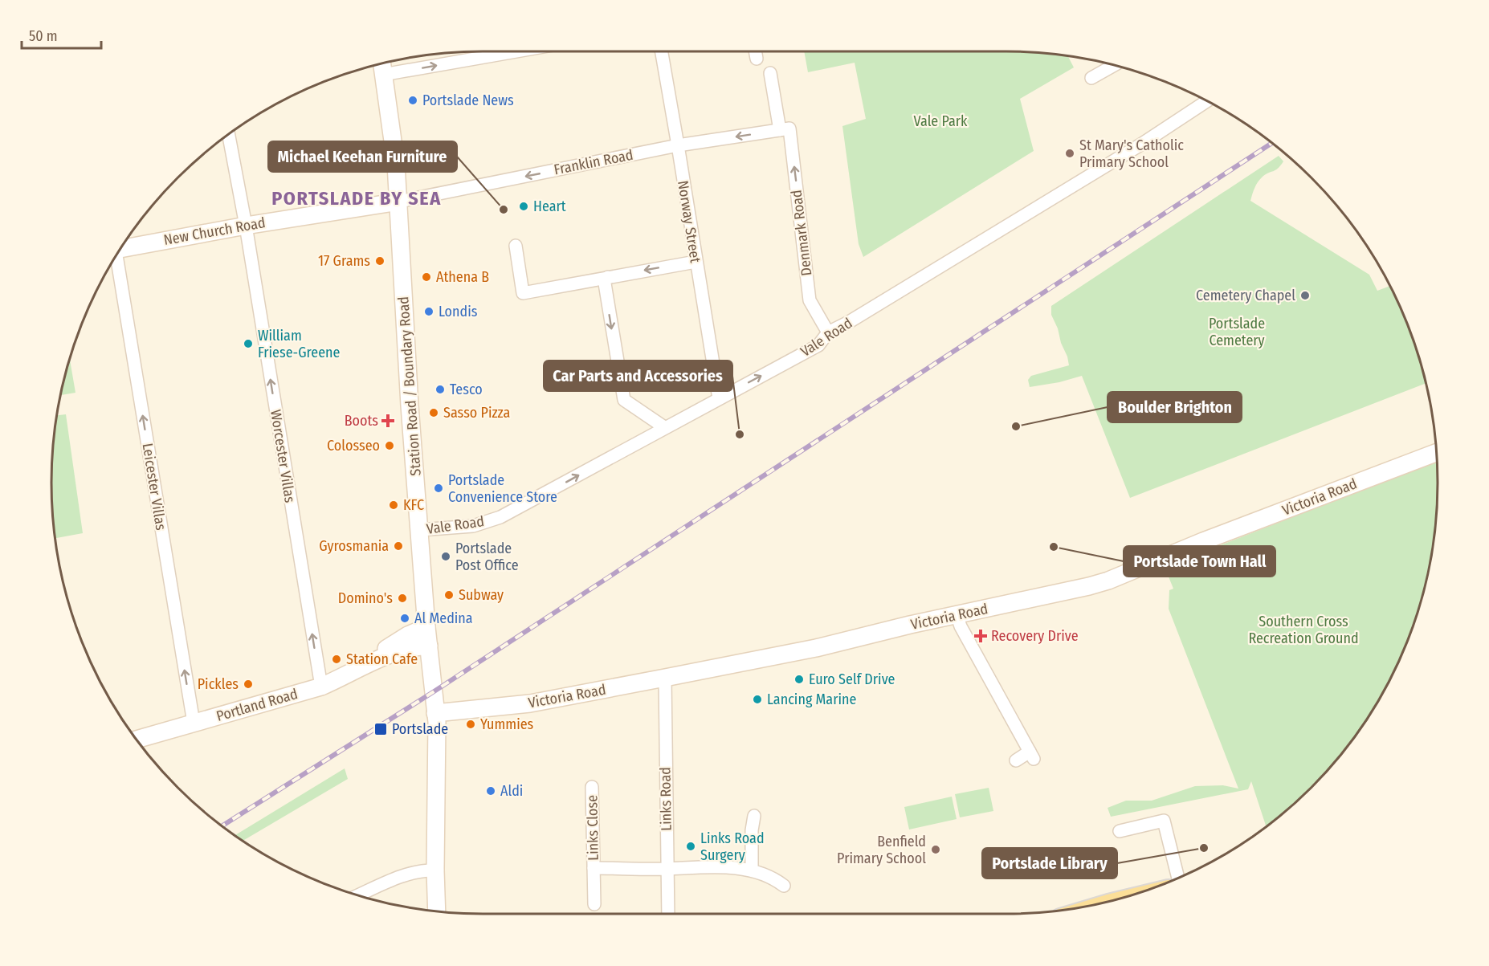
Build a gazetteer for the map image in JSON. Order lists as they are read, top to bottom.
{
  "streets": {
    "main road": [
      "New Church Road",
      "Station Road / Boundary Road",
      "Victoria Road",
      "Portland Road"
    ],
    "street": [
      "Franklin Road",
      "Norway Street",
      "Denmark Road",
      "Vale Road",
      "Worcester Villas",
      "Leicester Villas",
      "Links Road",
      "Links Close"
    ]
  },
  "crossings": [
    ["Franklin Road", "Norway Street"],
    ["Franklin Road", "New Church Road"],
    ["Franklin Road", "Denmark Road"],
    ["Franklin Road", "Station Road / Boundary Road"],
    ["Norway Street", "Vale Road"],
    ["New Church Road", "Station Road / Boundary Road"],
    ["New Church Road", "Worcester Villas"],
    ["Denmark Road", "Vale Road"],
    ["Vale Road", "Station Road / Boundary Road"],
    ["Station Road / Boundary Road", "Victoria Road"],
    ["Station Road / Boundary Road", "Portland Road"],
    ["Worcester Villas", "Portland Road"],
    ["Leicester Villas", "Portland Road"],
    ["Victoria Road", "Links Road"],
    ["Links Road", "Links Close"]
  ],
  "one_way": [
    "Franklin Road",
    "Denmark Road",
    "Vale Road",
    "Worcester Villas",
    "Leicester Villas"
  ],
  "districts": ["PORTSLADE BY SEA"],
  "parks": ["Vale Park", "Portslade Cemetery", "Southern Cross Recreation Ground"],
  "places": {
    "other": [
      "Portslade News",
      "St Mary's Catholic Primary School",
      "Heart",
      "Michael Keehan Furniture",
      "17 Grams",
      "Athena B",
      "Cemetery Chapel",
      "Londis",
      "William Friese-Greene",
      "Tesco",
      "Sasso Pizza",
      "Boulder Brighton",
      "Car Parts and Accessories",
      "Colosseo",
      "Portslade Convenience Store",
      "KFC",
      "Gyrosmania",
      "Portslade Town Hall",
      "Portslade Post Office",
      "Subway",
      "Domino's",
      "Al Medina",
      "Station Cafe",
      "Euro Self Drive",
      "Pickles",
      "Lancing Marine",
      "Yummies",
      "Aldi",
      "Links Road Surgery",
      "Portslade Library",
      "Benfield Primary School"
    ],
    "health": ["Boots", "Recovery Drive"],
    "transit": ["Portslade"]
  },
  "scale_bar": "50 m"
}
